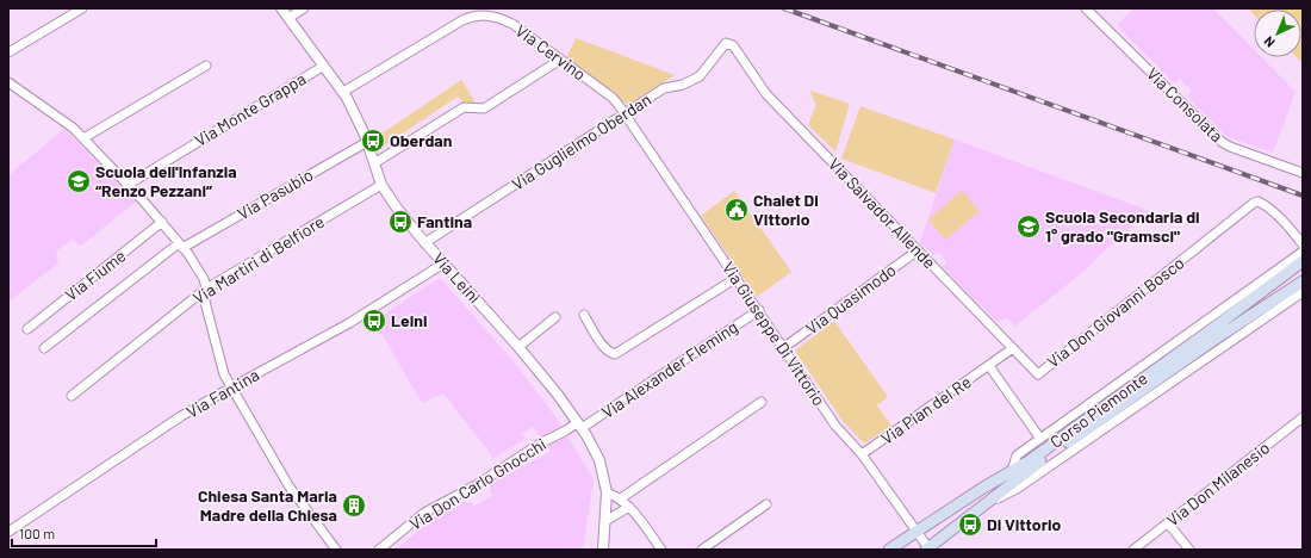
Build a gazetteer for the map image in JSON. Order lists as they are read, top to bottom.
{
  "streets": {
    "main road": ["Corso Piemonte"],
    "street": [
      "Via Cervino",
      "Via Consolata",
      "Via Monte Grappa",
      "Via Guglielmo Oberdan",
      "Via Pasubio",
      "Via Salvador Allende",
      "Via Martiri di Belfiore",
      "Via Fiume",
      "Via Leinì",
      "Via Quasimodo",
      "Via Don Giovanni Bosco",
      "Via Giuseppe Di Vittorio",
      "Via Alexander Fleming",
      "Via Fantina",
      "Via Pian del Re",
      "Via Don Carlo Gnocchi",
      "Via Don Milanesio"
    ]
  },
  "crossings": [
    ["Via Cervino", "Via Guglielmo Oberdan"],
    ["Via Cervino", "Via Leinì"],
    ["Via Cervino", "Via Giuseppe Di Vittorio"],
    ["Via Monte Grappa", "Via Leinì"],
    ["Via Guglielmo Oberdan", "Via Salvador Allende"],
    ["Via Guglielmo Oberdan", "Via Leinì"],
    ["Via Guglielmo Oberdan", "Via Giuseppe Di Vittorio"],
    ["Via Pasubio", "Via Leinì"],
    ["Via Salvador Allende", "Via Quasimodo"],
    ["Via Salvador Allende", "Via Don Giovanni Bosco"],
    ["Via Salvador Allende", "Via Pian del Re"],
    ["Via Martiri di Belfiore", "Via Leinì"],
    ["Via Leinì", "Via Alexander Fleming"],
    ["Via Leinì", "Via Fantina"],
    ["Via Leinì", "Via Don Carlo Gnocchi"],
    ["Via Quasimodo", "Via Giuseppe Di Vittorio"],
    ["Via Giuseppe Di Vittorio", "Via Alexander Fleming"],
    ["Via Giuseppe Di Vittorio", "Via Pian del Re"],
    ["Via Giuseppe Di Vittorio", "Corso Piemonte"],
    ["Via Alexander Fleming", "Via Don Carlo Gnocchi"]
  ],
  "places": {
    "bus stop": [
      "Oberdan",
      "Fantina",
      "Leini",
      "Di Vittorio"
    ],
    "school or university": ["Scuola dell'Infanzia “Renzo Pezzani”", "Scuola Secondaria di 1° grado \"Gramsci\""],
    "public building": ["Chalet Di VIttorio"],
    "building": ["Chiesa Santa Maria Madre della Chiesa"]
  },
  "scale_bar": "100 m",
  "north": "bottom left"
}
